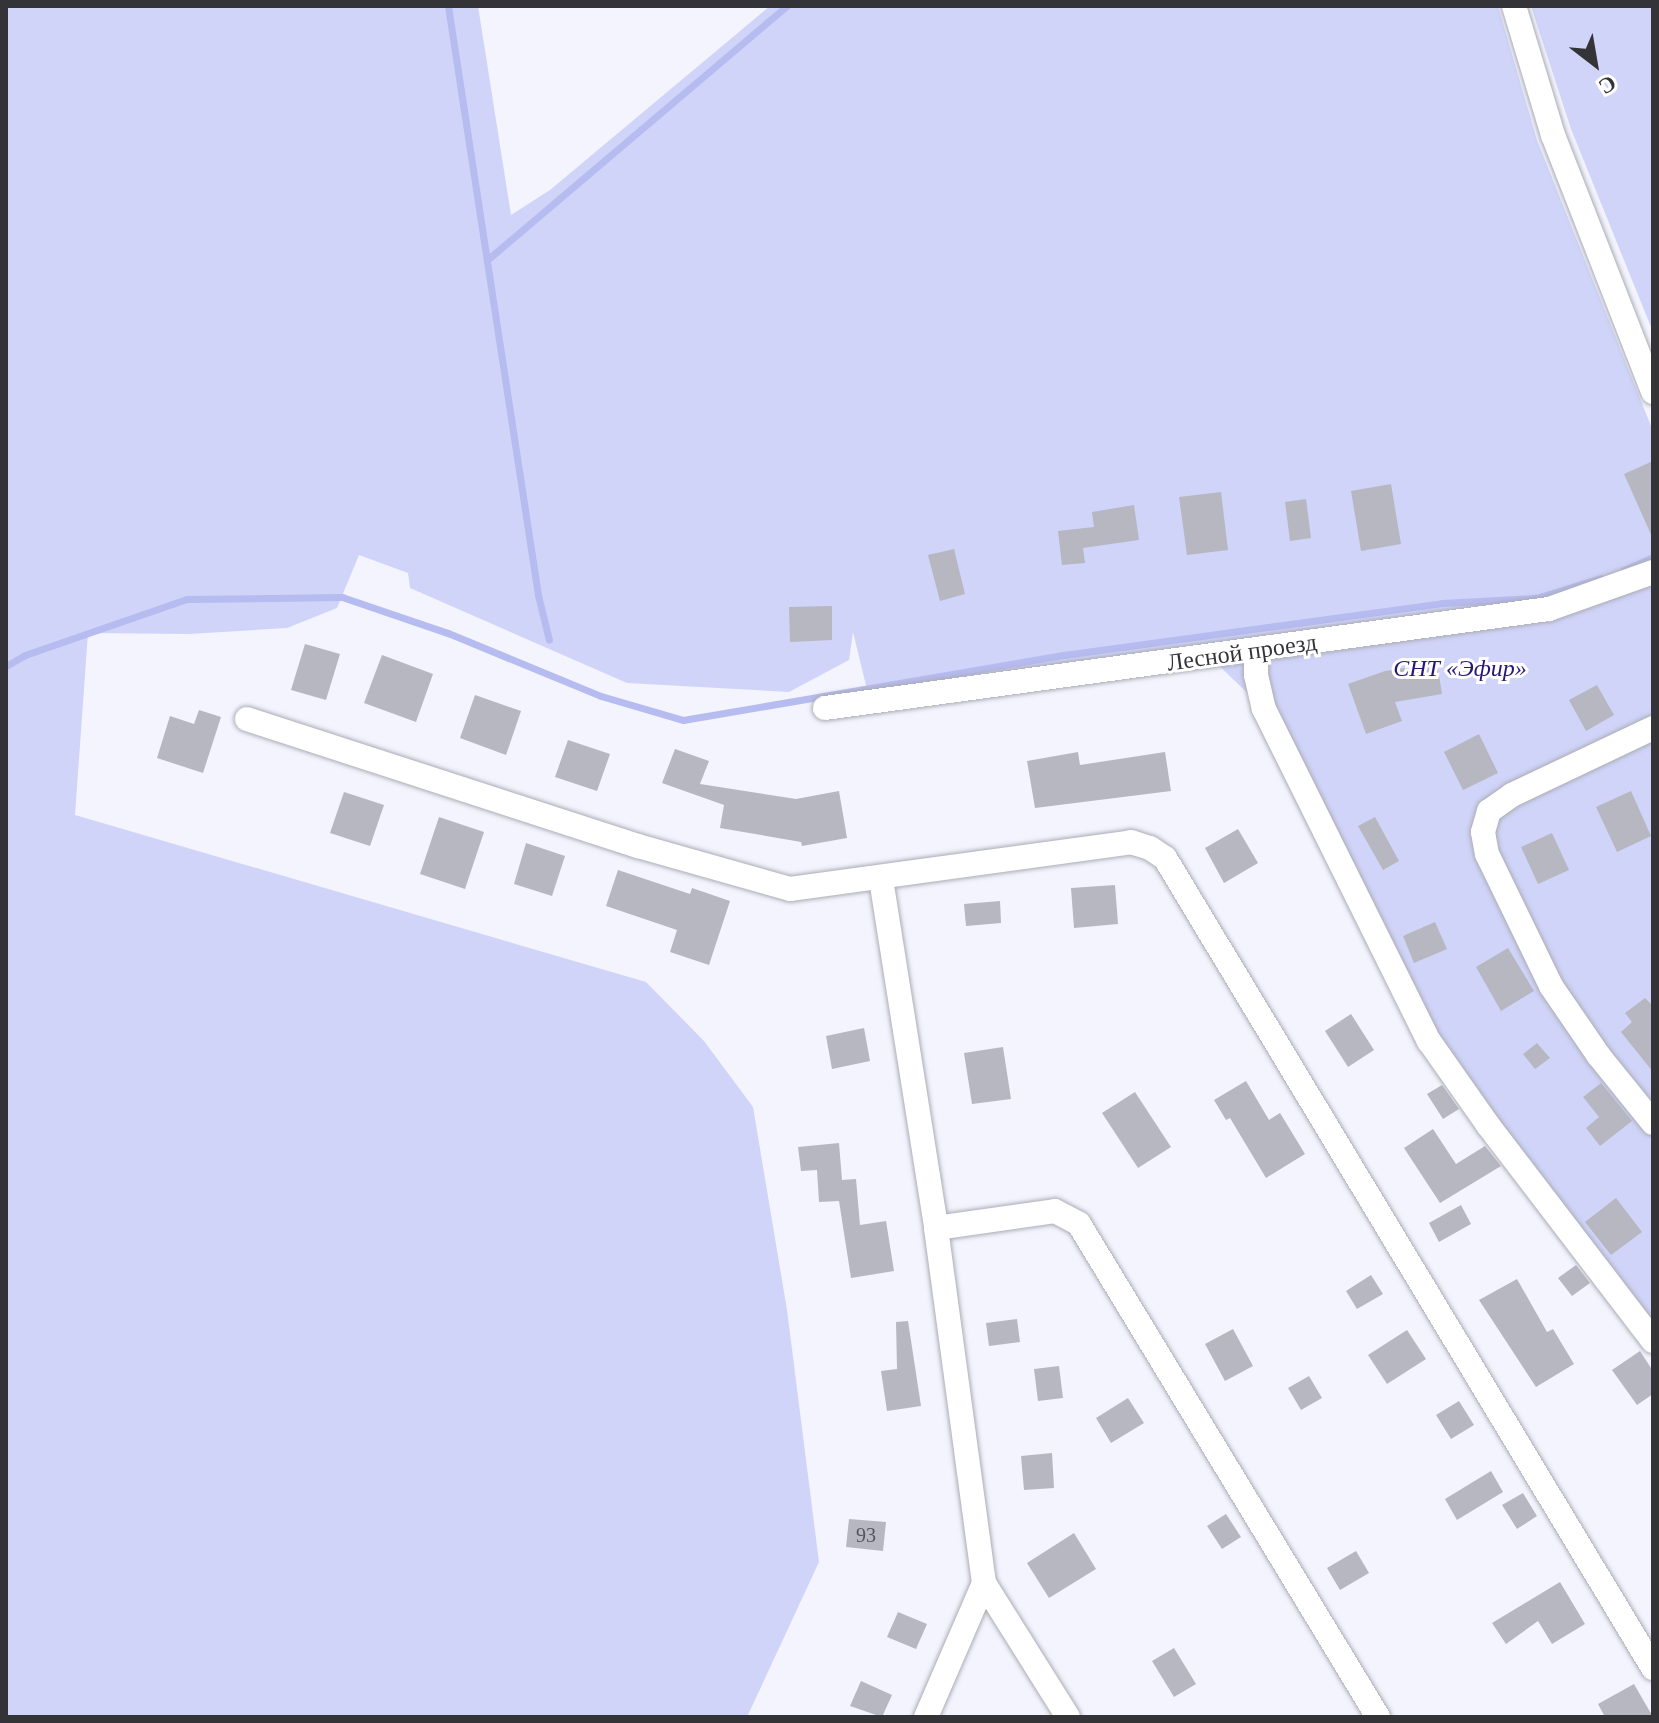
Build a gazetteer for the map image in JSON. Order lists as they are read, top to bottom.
{
  "streets": {
    "street": ["Лесной проезд"]
  },
  "parks": ["СНТ «Эфир»"],
  "house_numbers": ["93"],
  "north": "bottom right"
}
